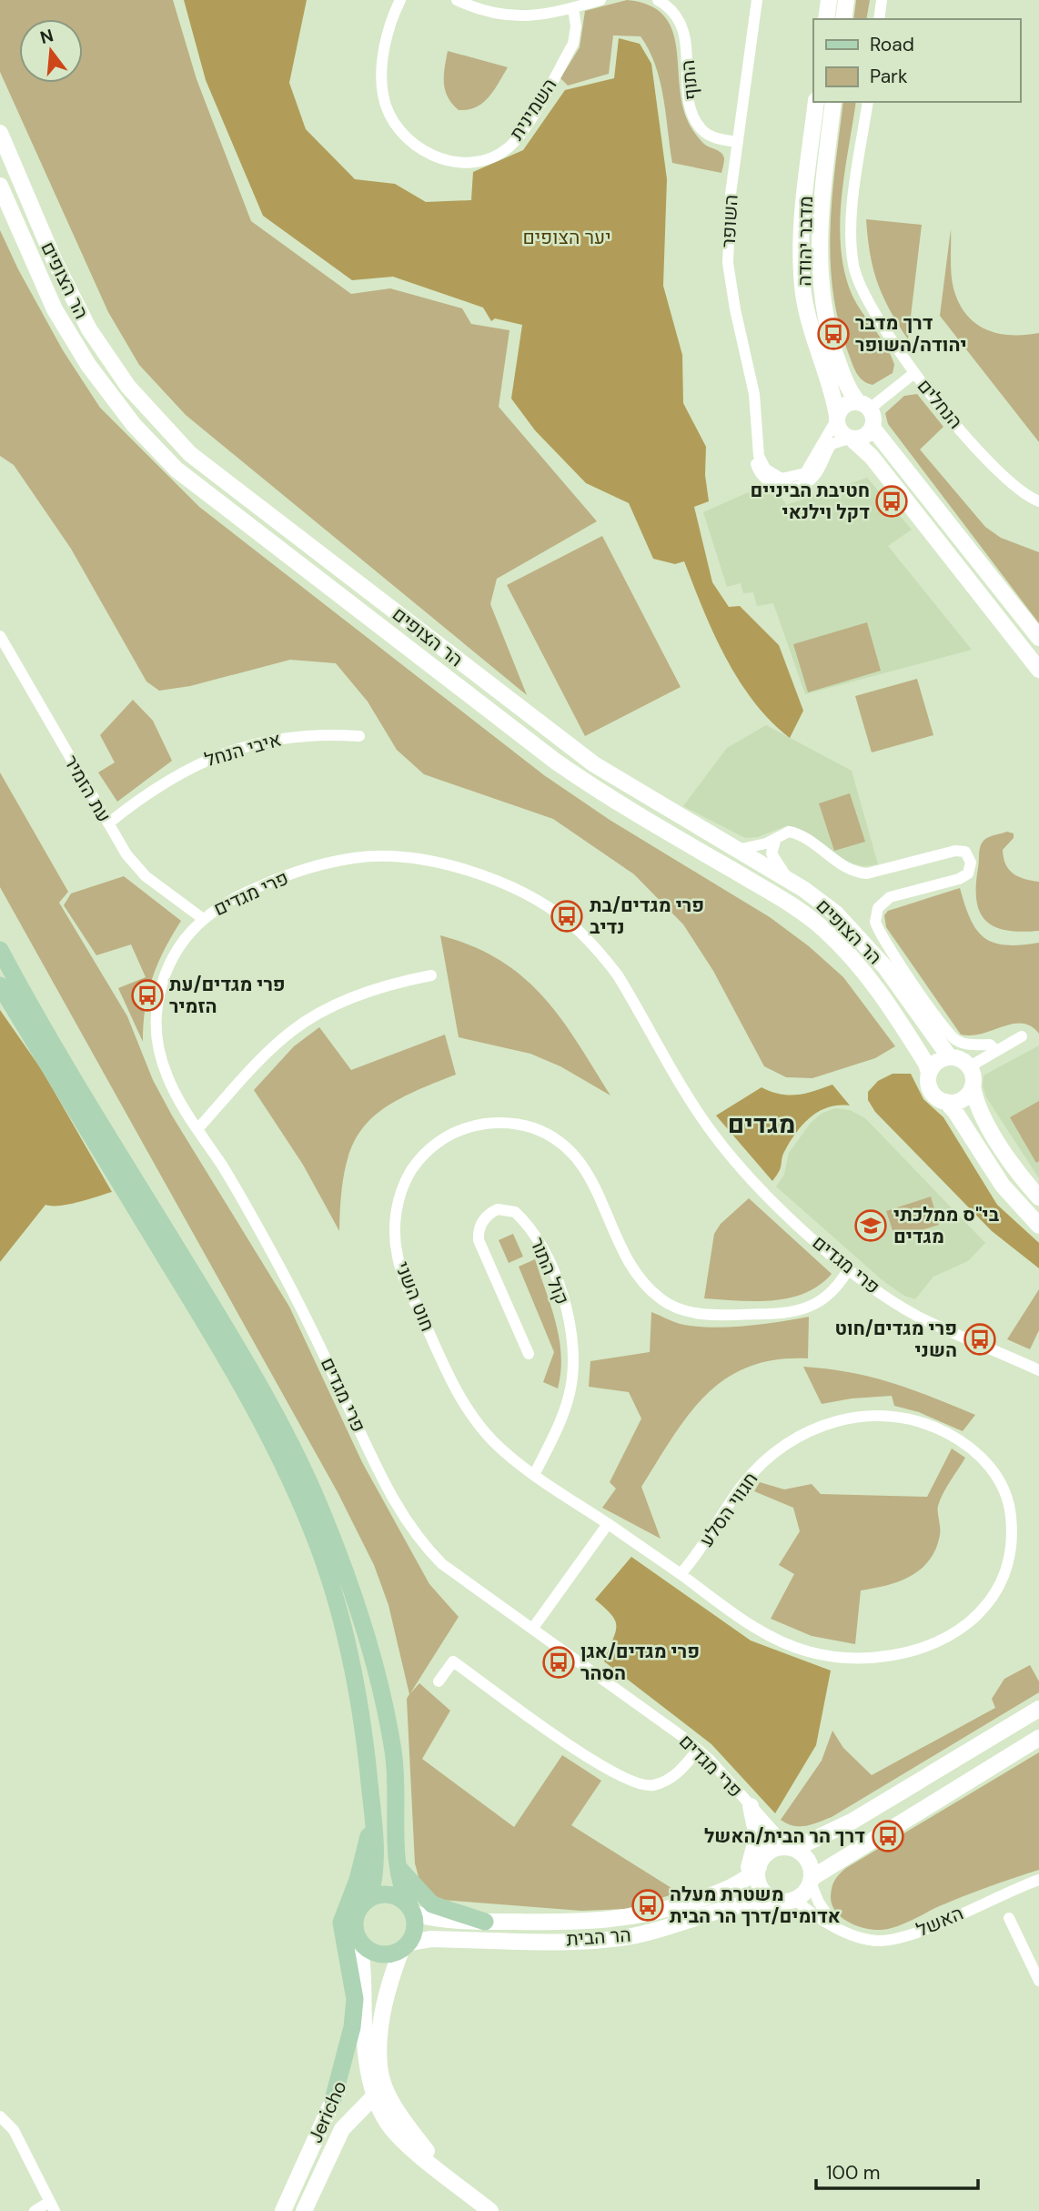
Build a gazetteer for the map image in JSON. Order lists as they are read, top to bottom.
{
  "streets": {
    "main road": [
      "מדבר יהודה",
      "הר הצופים",
      "הר הבית",
      "Jericho"
    ],
    "street": [
      "התוף",
      "השמינית",
      "השופר",
      "הנחלים",
      "איבי הנחל",
      "עת הזמיר",
      "פרי מגדים",
      "קול התור",
      "חוט השני",
      "חגווי הסלע",
      "האשל"
    ]
  },
  "crossings": [
    ["התוף", "השופר"],
    ["השופר", "מדבר יהודה"],
    ["איבי הנחל", "עת הזמיר"],
    ["עת הזמיר", "פרי מגדים"],
    ["פרי מגדים", "חוט השני"],
    ["פרי מגדים", "האשל"],
    ["פרי מגדים", "הר הבית"],
    ["קול התור", "חוט השני"],
    ["חוט השני", "חגווי הסלע"],
    ["האשל", "הר הבית"]
  ],
  "districts": ["מגדים"],
  "parks": ["יער הצופים"],
  "places": {
    "bus stop": [
      "דרך מדבר יהודה/השופר",
      "חטיבת הביניים דקל וילנאי",
      "פרי מגדים/בת נדיב",
      "פרי מגדים/עת הזמיר",
      "פרי מגדים/חוט השני",
      "פרי מגדים/אגן הסהר",
      "דרך הר הבית/האשל",
      "משטרת מעלה אדומים/דרך הר הבית"
    ],
    "school or university": ["בי\"ס ממלכתי מגדים"]
  },
  "legend": ["Road", "Park"],
  "scale_bar": "100 m",
  "north": "top"
}
